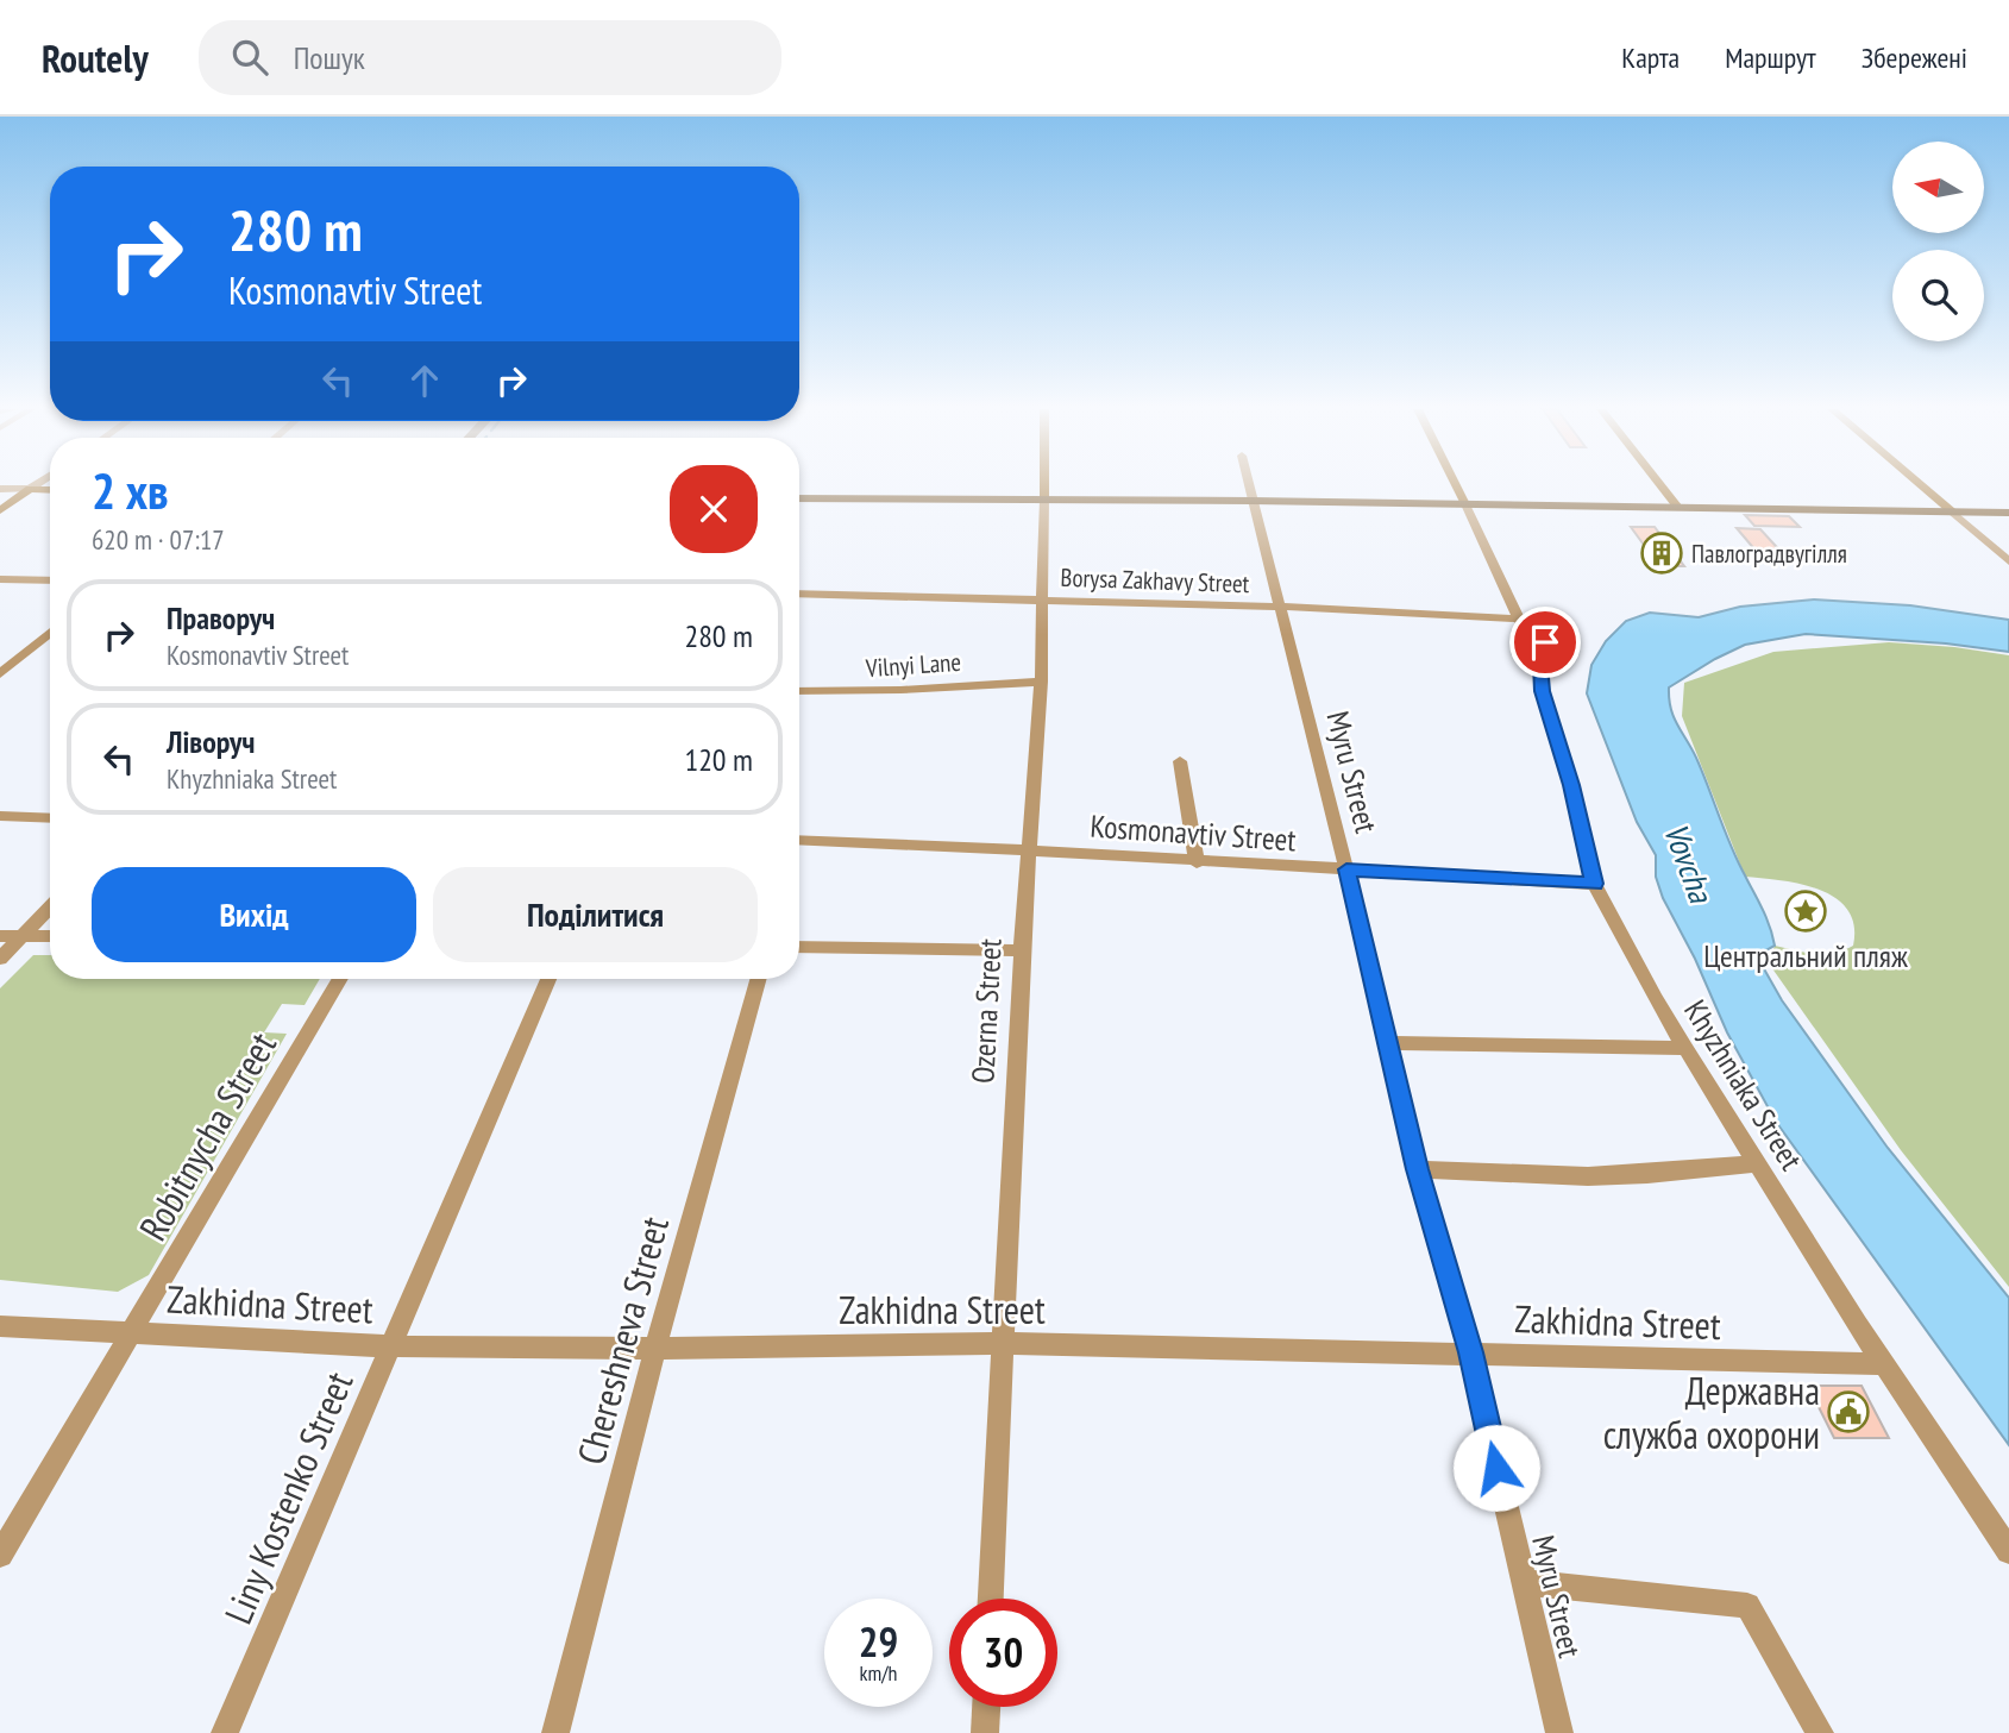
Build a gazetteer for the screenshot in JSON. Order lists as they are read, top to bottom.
{
  "streets": {
    "street": [
      "Borysa Zakhavy Street",
      "Vilnyi Lane",
      "Myru Street",
      "Kosmonavtiv Street",
      "Ozerna Street",
      "Khyzhniaka Street",
      "Robitnycha Street",
      "Zakhidna Street",
      "Chereshneva Street",
      "Liny Kostenko Street"
    ]
  },
  "crossings": [
    ["Borysa Zakhavy Street", "Myru Street"],
    ["Borysa Zakhavy Street", "Ozerna Street"],
    ["Borysa Zakhavy Street", "Khyzhniaka Street"],
    ["Vilnyi Lane", "Ozerna Street"],
    ["Myru Street", "Kosmonavtiv Street"],
    ["Myru Street", "Zakhidna Street"],
    ["Kosmonavtiv Street", "Ozerna Street"],
    ["Kosmonavtiv Street", "Khyzhniaka Street"],
    ["Ozerna Street", "Zakhidna Street"],
    ["Khyzhniaka Street", "Zakhidna Street"],
    ["Robitnycha Street", "Zakhidna Street"],
    ["Zakhidna Street", "Chereshneva Street"],
    ["Zakhidna Street", "Liny Kostenko Street"]
  ],
  "water": ["Vovcha"],
  "places": {
    "building": ["Павлоградвугілля"],
    "place": ["Центральний пляж"],
    "public building": ["Державна служба охорони"]
  },
  "north": "left",
  "page": {
    "header": "Routely",
    "search": "Пошук",
    "nav": ["Карта", "Маршрут", "Збережені"],
    "turn": ["280 m", "Kosmonavtiv Street"],
    "heading": ["2 хв", "620 m · 07:17"],
    "list": [
      {
        "name": "Праворуч",
        "note": "Kosmonavtiv Street",
        "value": "280 m"
      },
      {
        "name": "Ліворуч",
        "note": "Khyzhniaka Street",
        "value": "120 m"
      }
    ],
    "buttons": ["Вихід", "Поділитися"],
    "speed": "29 km/h",
    "limit": "30"
  }
}
